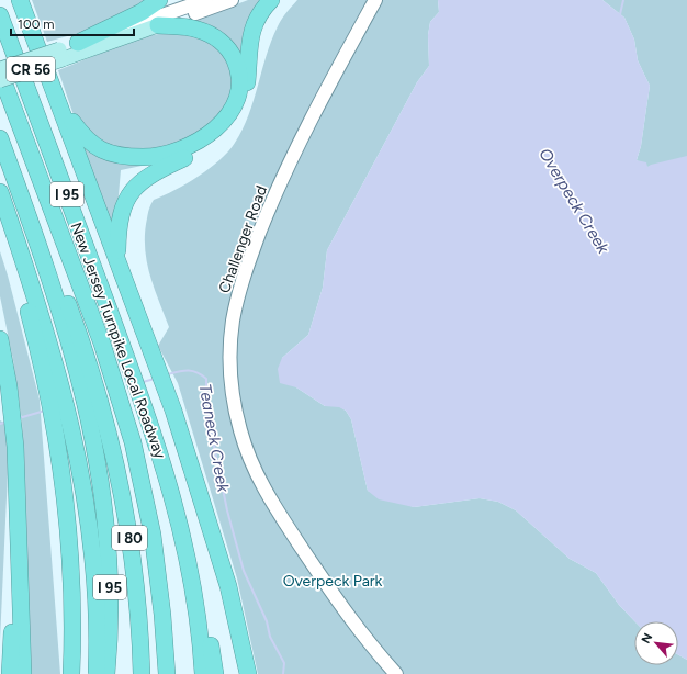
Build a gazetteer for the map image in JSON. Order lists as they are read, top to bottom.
{
  "streets": {
    "highway": ["I 95", "New Jersey Turnpike Local Roadway", "I 80"],
    "main road": ["CR 56"],
    "street": ["Challenger Road"]
  },
  "crossings": [
    ["CR 56", "I 95"],
    ["I 95", "I 80"]
  ],
  "water": ["Overpeck Creek", "Teaneck Creek"],
  "parks": ["Overpeck Park"],
  "scale_bar": "100 m",
  "north": "top left"
}
